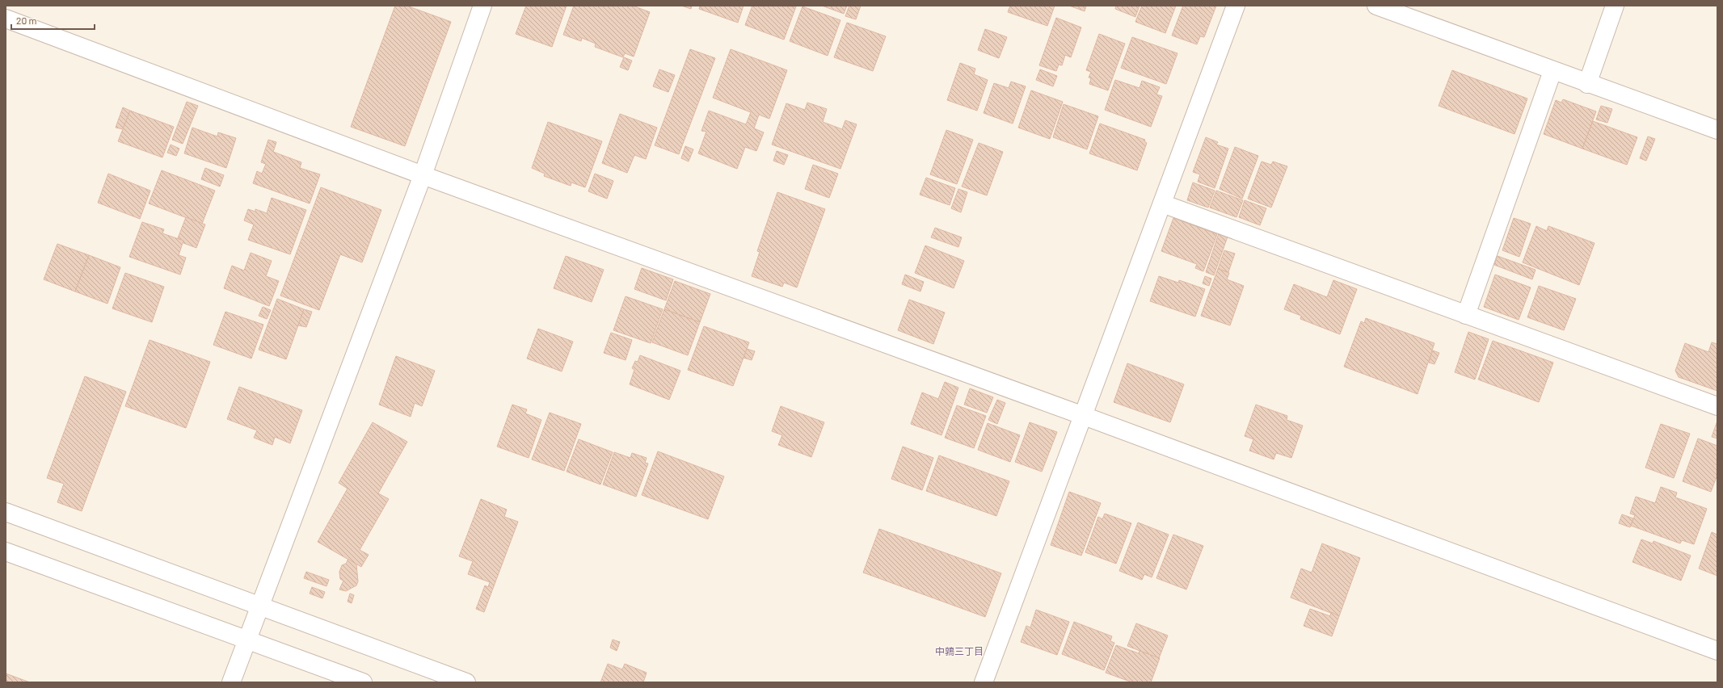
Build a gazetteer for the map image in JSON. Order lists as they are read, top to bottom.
{
  "districts": ["中鶉三丁目"],
  "scale_bar": "20 m"
}
